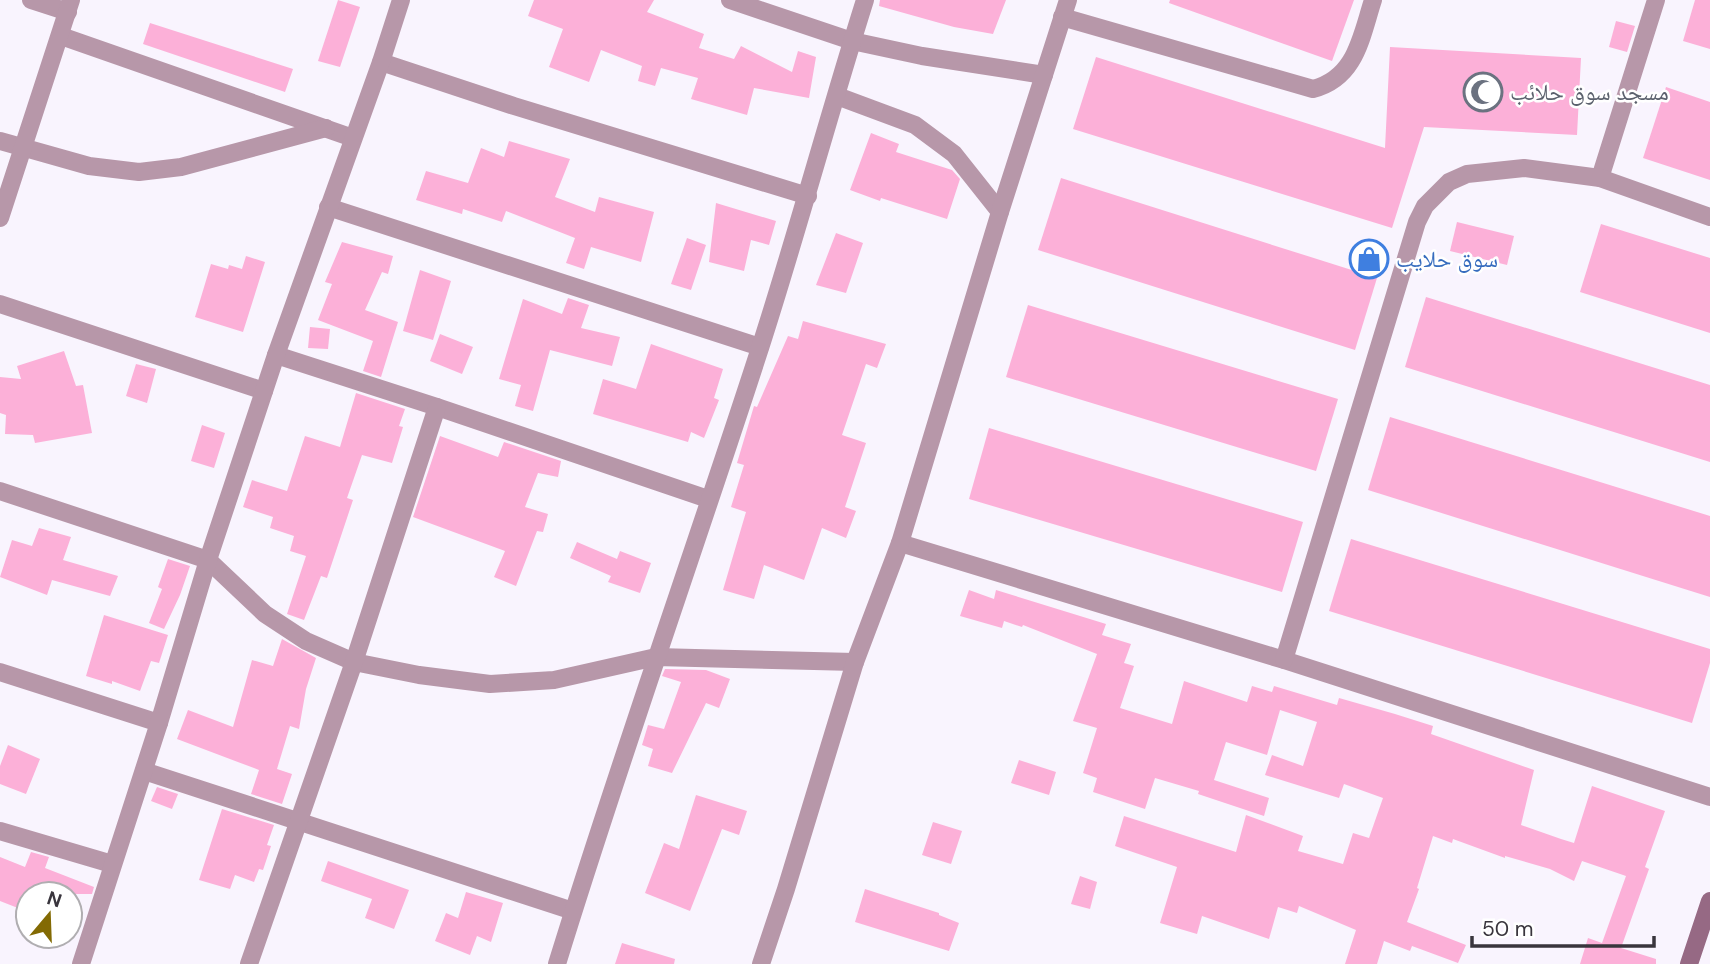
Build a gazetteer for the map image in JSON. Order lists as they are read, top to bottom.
{
  "places": {
    "mosque": ["مسجد سوق حلائب"],
    "shop": ["سوق حلايب"]
  },
  "scale_bar": "50 m",
  "north": "top"
}
